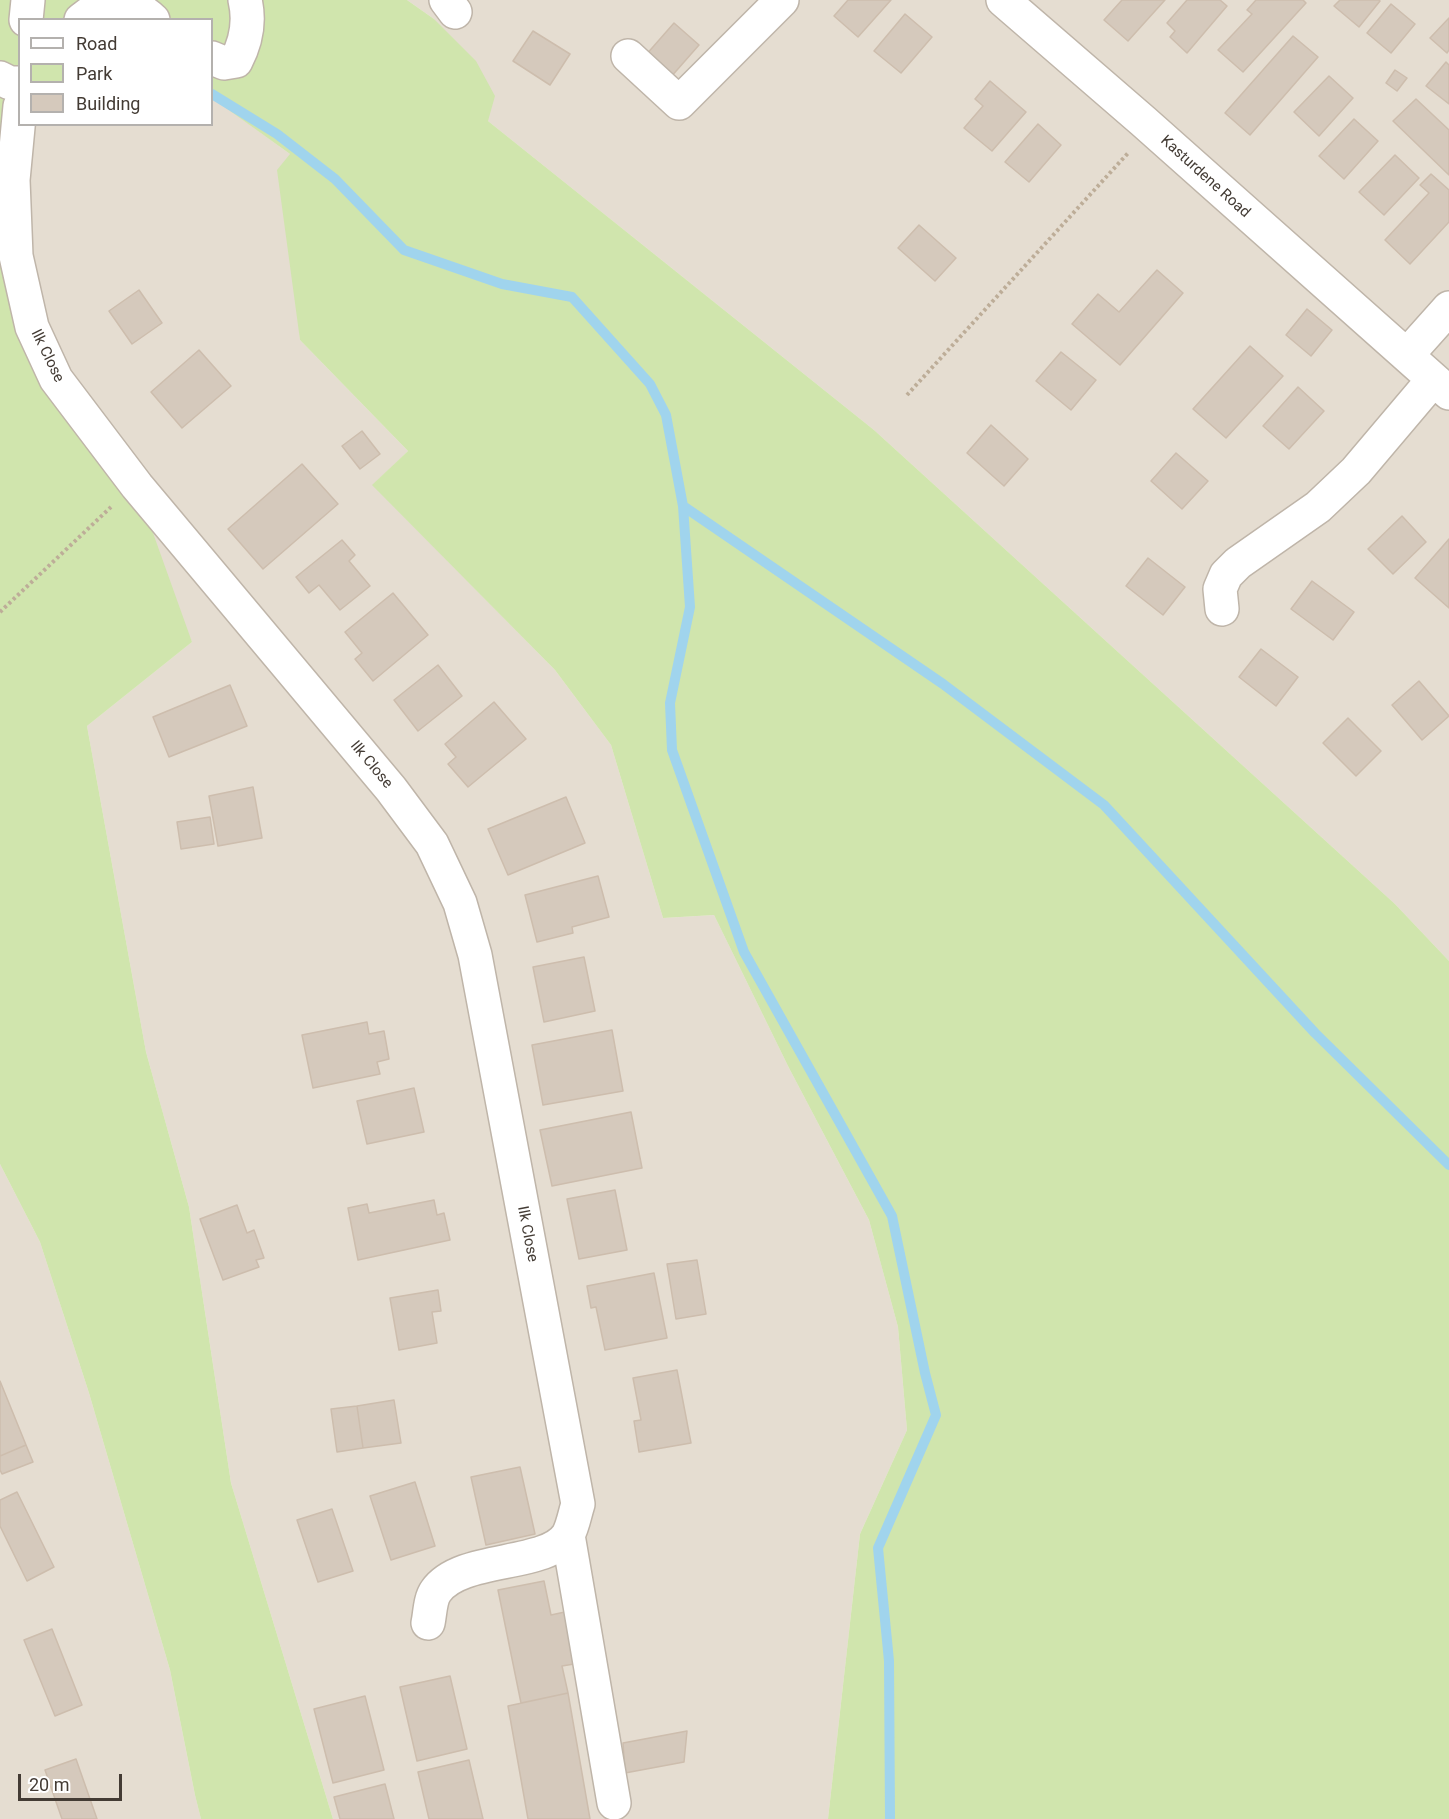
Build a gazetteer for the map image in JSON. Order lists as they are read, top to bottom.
{
  "streets": {
    "street": ["Kasturdene Road", "Ilk Close"]
  },
  "legend": ["Road", "Park", "Building"],
  "scale_bar": "20 m"
}
